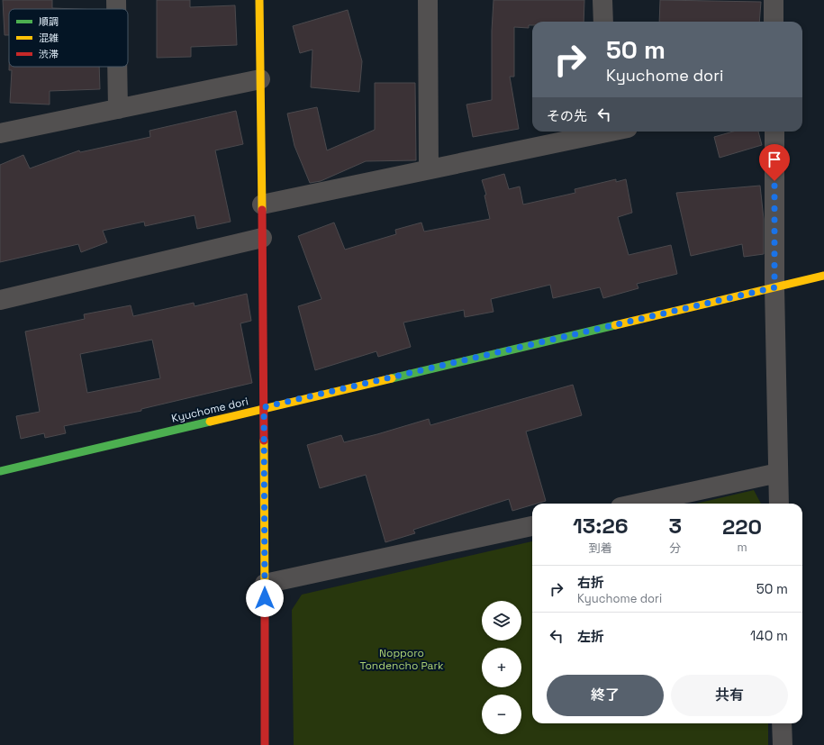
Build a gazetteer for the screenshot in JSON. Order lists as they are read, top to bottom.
{
  "streets": {
    "street": ["Kyuchome dori"]
  },
  "parks": ["Nopporo Tondencho Park"],
  "legend": ["順調", "混雑", "渋滞"],
  "page": {
    "turn": ["50 m", "Kyuchome dori"],
    "then": "その先",
    "eta": [
      "13:26",
      "到着",
      "3",
      "分",
      "220",
      "m"
    ],
    "list": [
      {
        "name": "右折",
        "note": "Kyuchome dori",
        "value": "50 m"
      },
      {
        "name": "左折",
        "value": "140 m"
      }
    ],
    "map_buttons": ["+", "−"],
    "buttons": ["終了", "共有"]
  }
}
